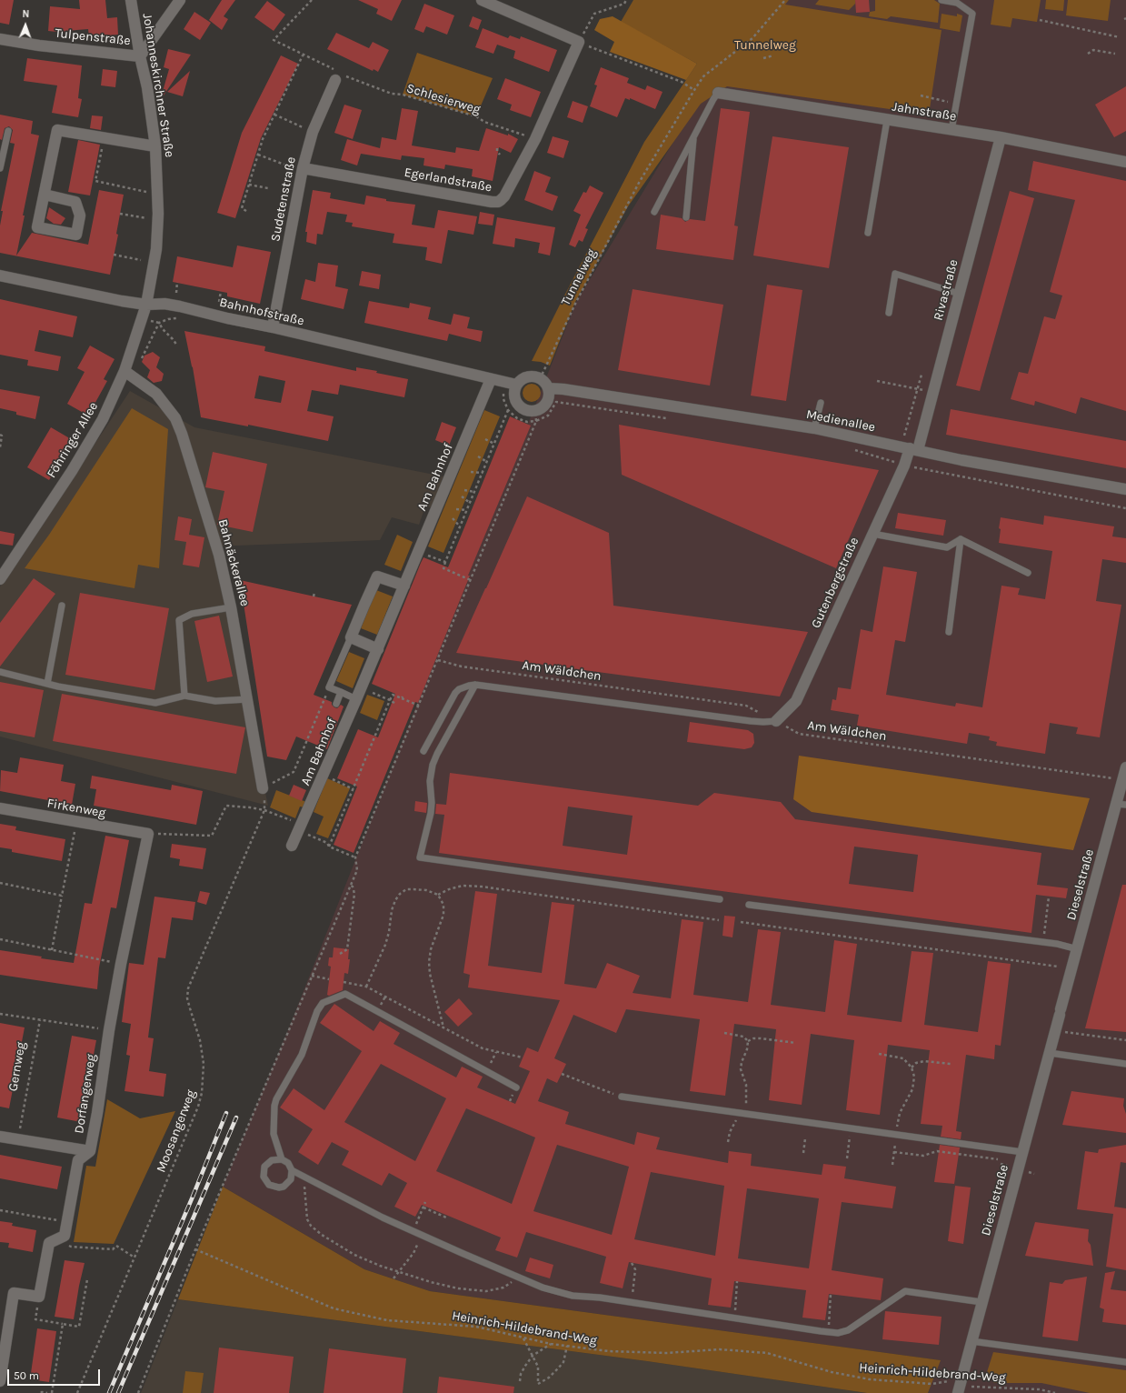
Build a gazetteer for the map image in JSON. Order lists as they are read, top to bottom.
{
  "streets": {
    "street": [
      "Tulpenstraße",
      "Johanneskirchner Straße",
      "Jahnstraße",
      "Egerlandstraße",
      "Sudetenstraße",
      "Rivastraße",
      "Bahnhofstraße",
      "Medienallee",
      "Föhringer Allee",
      "Am Bahnhof",
      "Bahnäckerallee",
      "Gutenbergstraße",
      "Firkenweg",
      "Dieselstraße",
      "Dorfangerweg"
    ],
    "path": [
      "Schlesierweg",
      "Tunnelweg",
      "Am Wäldchen",
      "Gernweg",
      "Moosangerweg",
      "Heinrich-Hildebrand-Weg"
    ]
  },
  "crossings": [
    ["Tulpenstraße", "Johanneskirchner Straße"],
    ["Johanneskirchner Straße", "Bahnhofstraße"],
    ["Johanneskirchner Straße", "Föhringer Allee"],
    ["Schlesierweg", "Egerlandstraße"],
    ["Jahnstraße", "Rivastraße"],
    ["Egerlandstraße", "Sudetenstraße"],
    ["Sudetenstraße", "Bahnhofstraße"],
    ["Tunnelweg", "Bahnhofstraße"],
    ["Tunnelweg", "Medienallee"],
    ["Rivastraße", "Medienallee"],
    ["Rivastraße", "Gutenbergstraße"],
    ["Bahnhofstraße", "Medienallee"],
    ["Bahnhofstraße", "Föhringer Allee"],
    ["Bahnhofstraße", "Am Bahnhof"],
    ["Medienallee", "Gutenbergstraße"],
    ["Föhringer Allee", "Bahnäckerallee"],
    ["Gutenbergstraße", "Am Wäldchen"],
    ["Firkenweg", "Dorfangerweg"],
    ["Dieselstraße", "Heinrich-Hildebrand-Weg"]
  ],
  "parks": ["Tunnelweg"],
  "scale_bar": "50 m",
  "north": "top"
}
